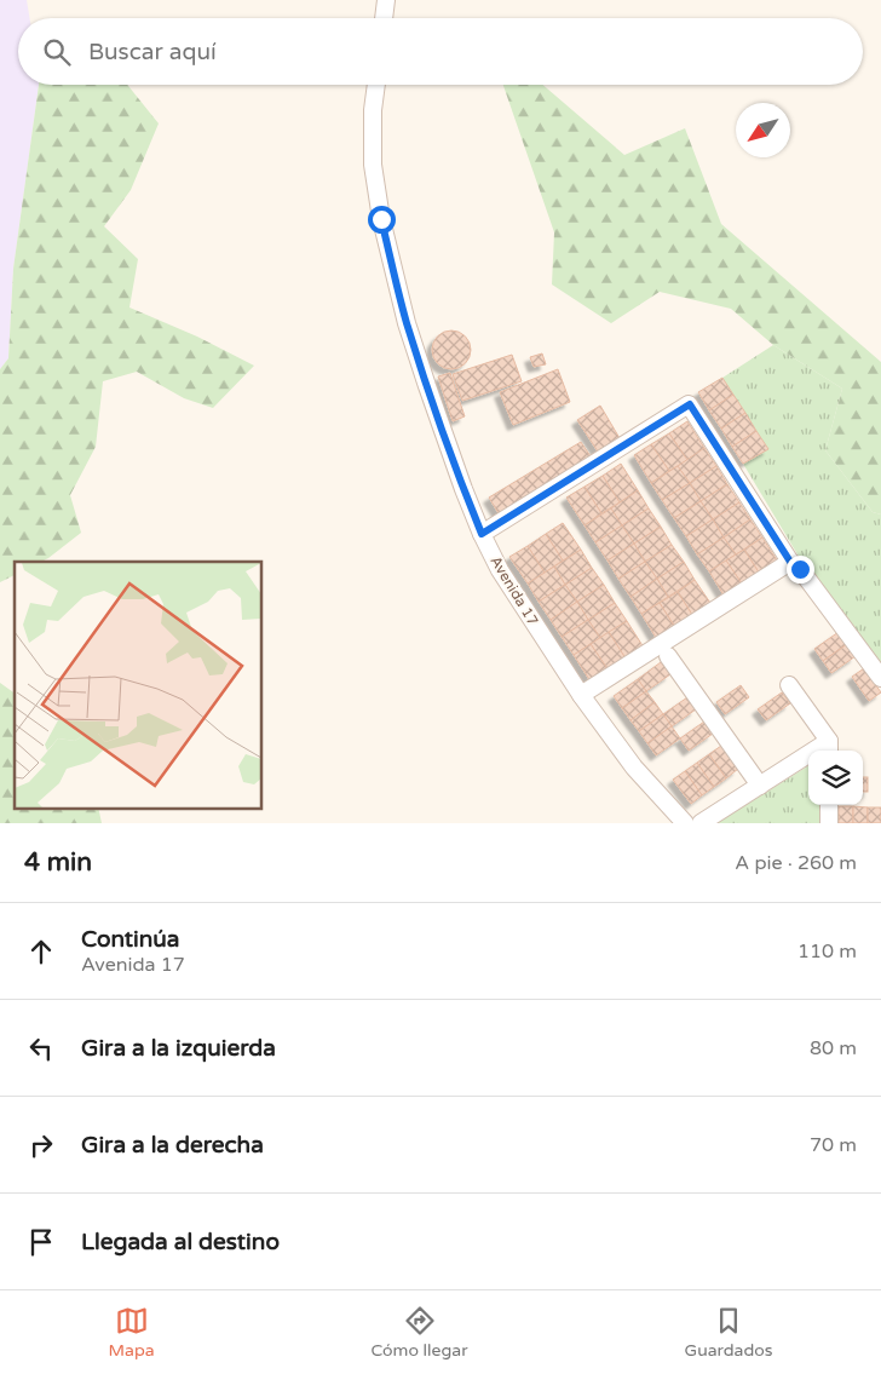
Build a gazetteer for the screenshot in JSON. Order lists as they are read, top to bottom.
{
  "streets": {
    "street": ["Avenida 17"]
  },
  "north": "bottom left",
  "page": {
    "search": "Buscar aquí",
    "heading": ["4 min", "A pie · 260 m"],
    "list": [
      ["Continúa", "Avenida 17", "110 m"],
      ["Gira a la izquierda", "80 m"],
      ["Gira a la derecha", "70 m"],
      "Llegada al destino"
    ],
    "nav": ["Mapa", "Cómo llegar", "Guardados"]
  }
}
